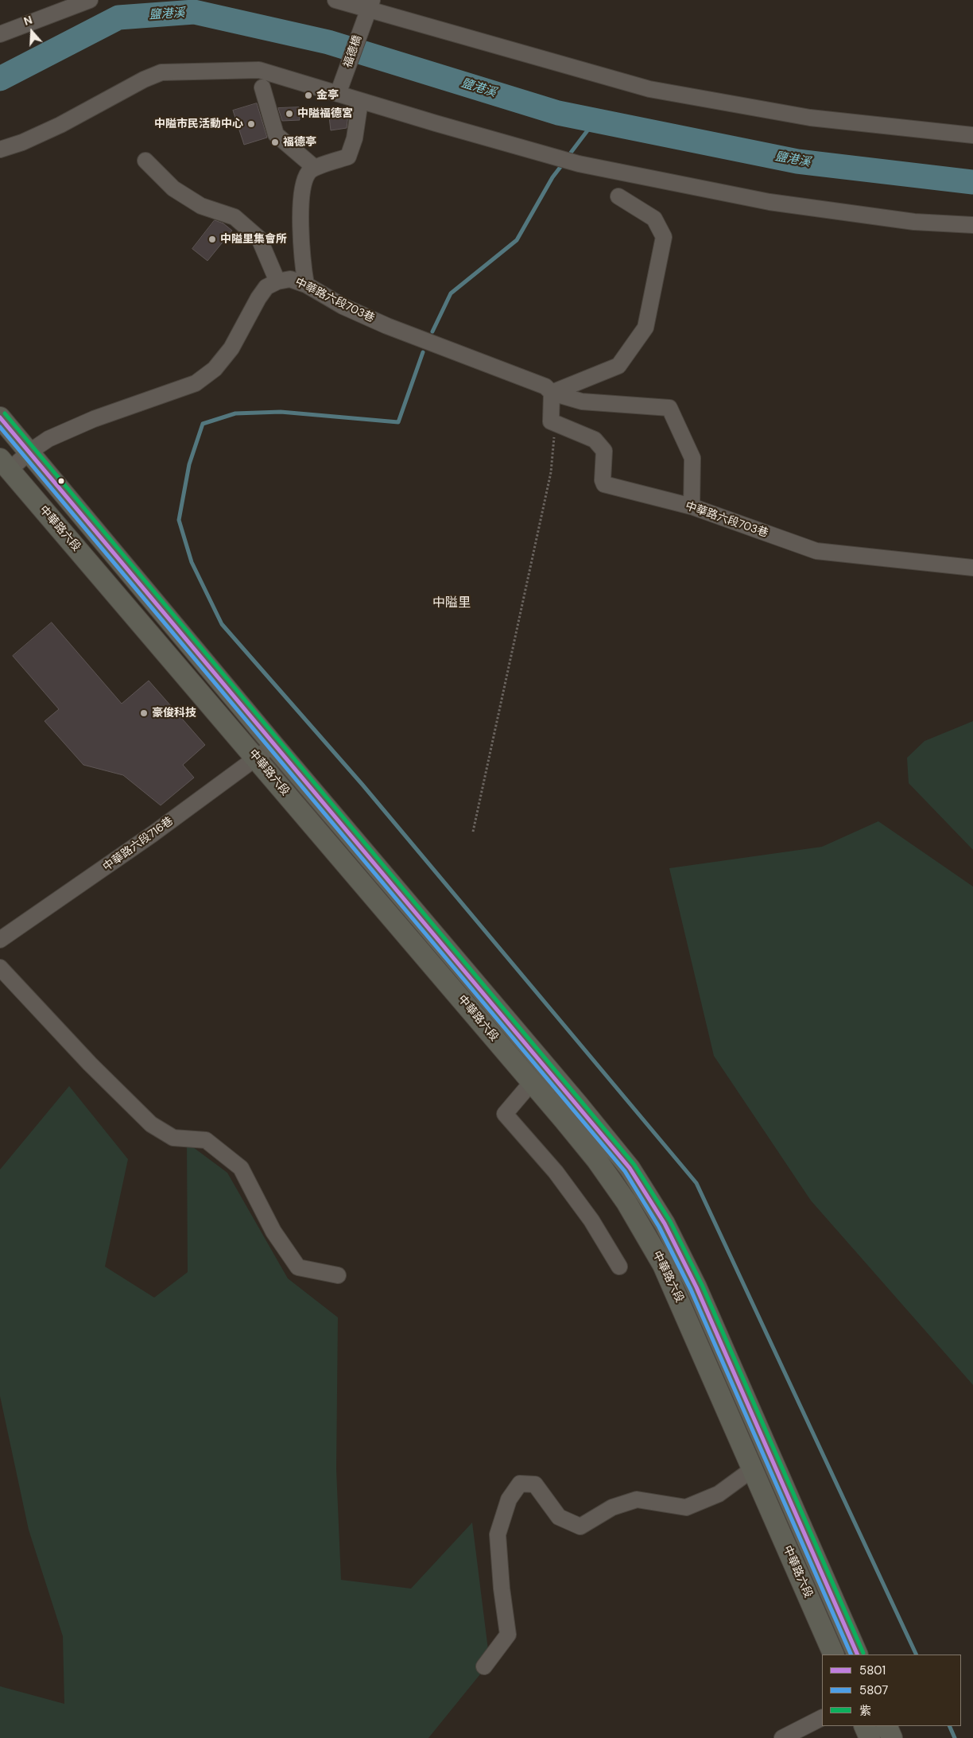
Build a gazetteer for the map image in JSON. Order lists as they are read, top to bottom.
{
  "streets": {
    "main road": ["中華路六段"],
    "street": ["福德橋", "中華路六段703巷", "中華路六段716巷"]
  },
  "crossings": [
    ["中華路六段", "中華路六段716巷"]
  ],
  "districts": ["中隘里"],
  "water": ["鹽港溪"],
  "places": [
    "金亭",
    "中隘福德宮",
    "中隘市民活動中心",
    "福德亭",
    "中隘里集會所",
    "豪俊科技"
  ],
  "lines": ["transit line 紫", "transit line 5801", "transit line 5807"],
  "legend": ["5801", "5807", "紫"],
  "north": "top"
}
